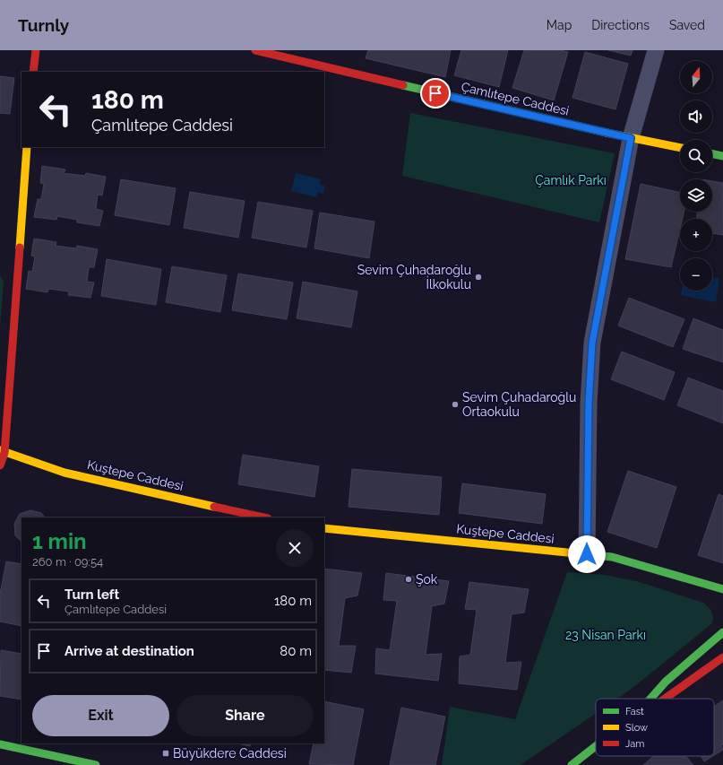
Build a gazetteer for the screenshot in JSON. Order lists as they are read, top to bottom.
{
  "streets": {
    "street": ["Çamlıtepe Caddesi", "Kuştepe Caddesi"]
  },
  "parks": ["Çamlık Parkı", "23 Nisan Parkı"],
  "places": {
    "other": ["Sevim Çuhadaroğlu İlkokulu", "Sevim Çuhadaroğlu Ortaokulu", "Şok"],
    "transit": ["Büyükdere Caddesi"]
  },
  "legend": ["Fast", "Slow", "Jam"],
  "north": "top",
  "page": {
    "header": "Turnly",
    "nav": ["Map", "Directions", "Saved"],
    "map_buttons": ["+", "−"],
    "turn": ["180 m", "Çamlıtepe Caddesi"],
    "heading": ["1 min", "260 m · 09:54"],
    "list": [
      {
        "name": "Turn left",
        "note": "Çamlıtepe Caddesi",
        "value": "180 m"
      },
      {
        "name": "Arrive at destination",
        "value": "80 m"
      }
    ],
    "buttons": ["Exit", "Share"]
  }
}
